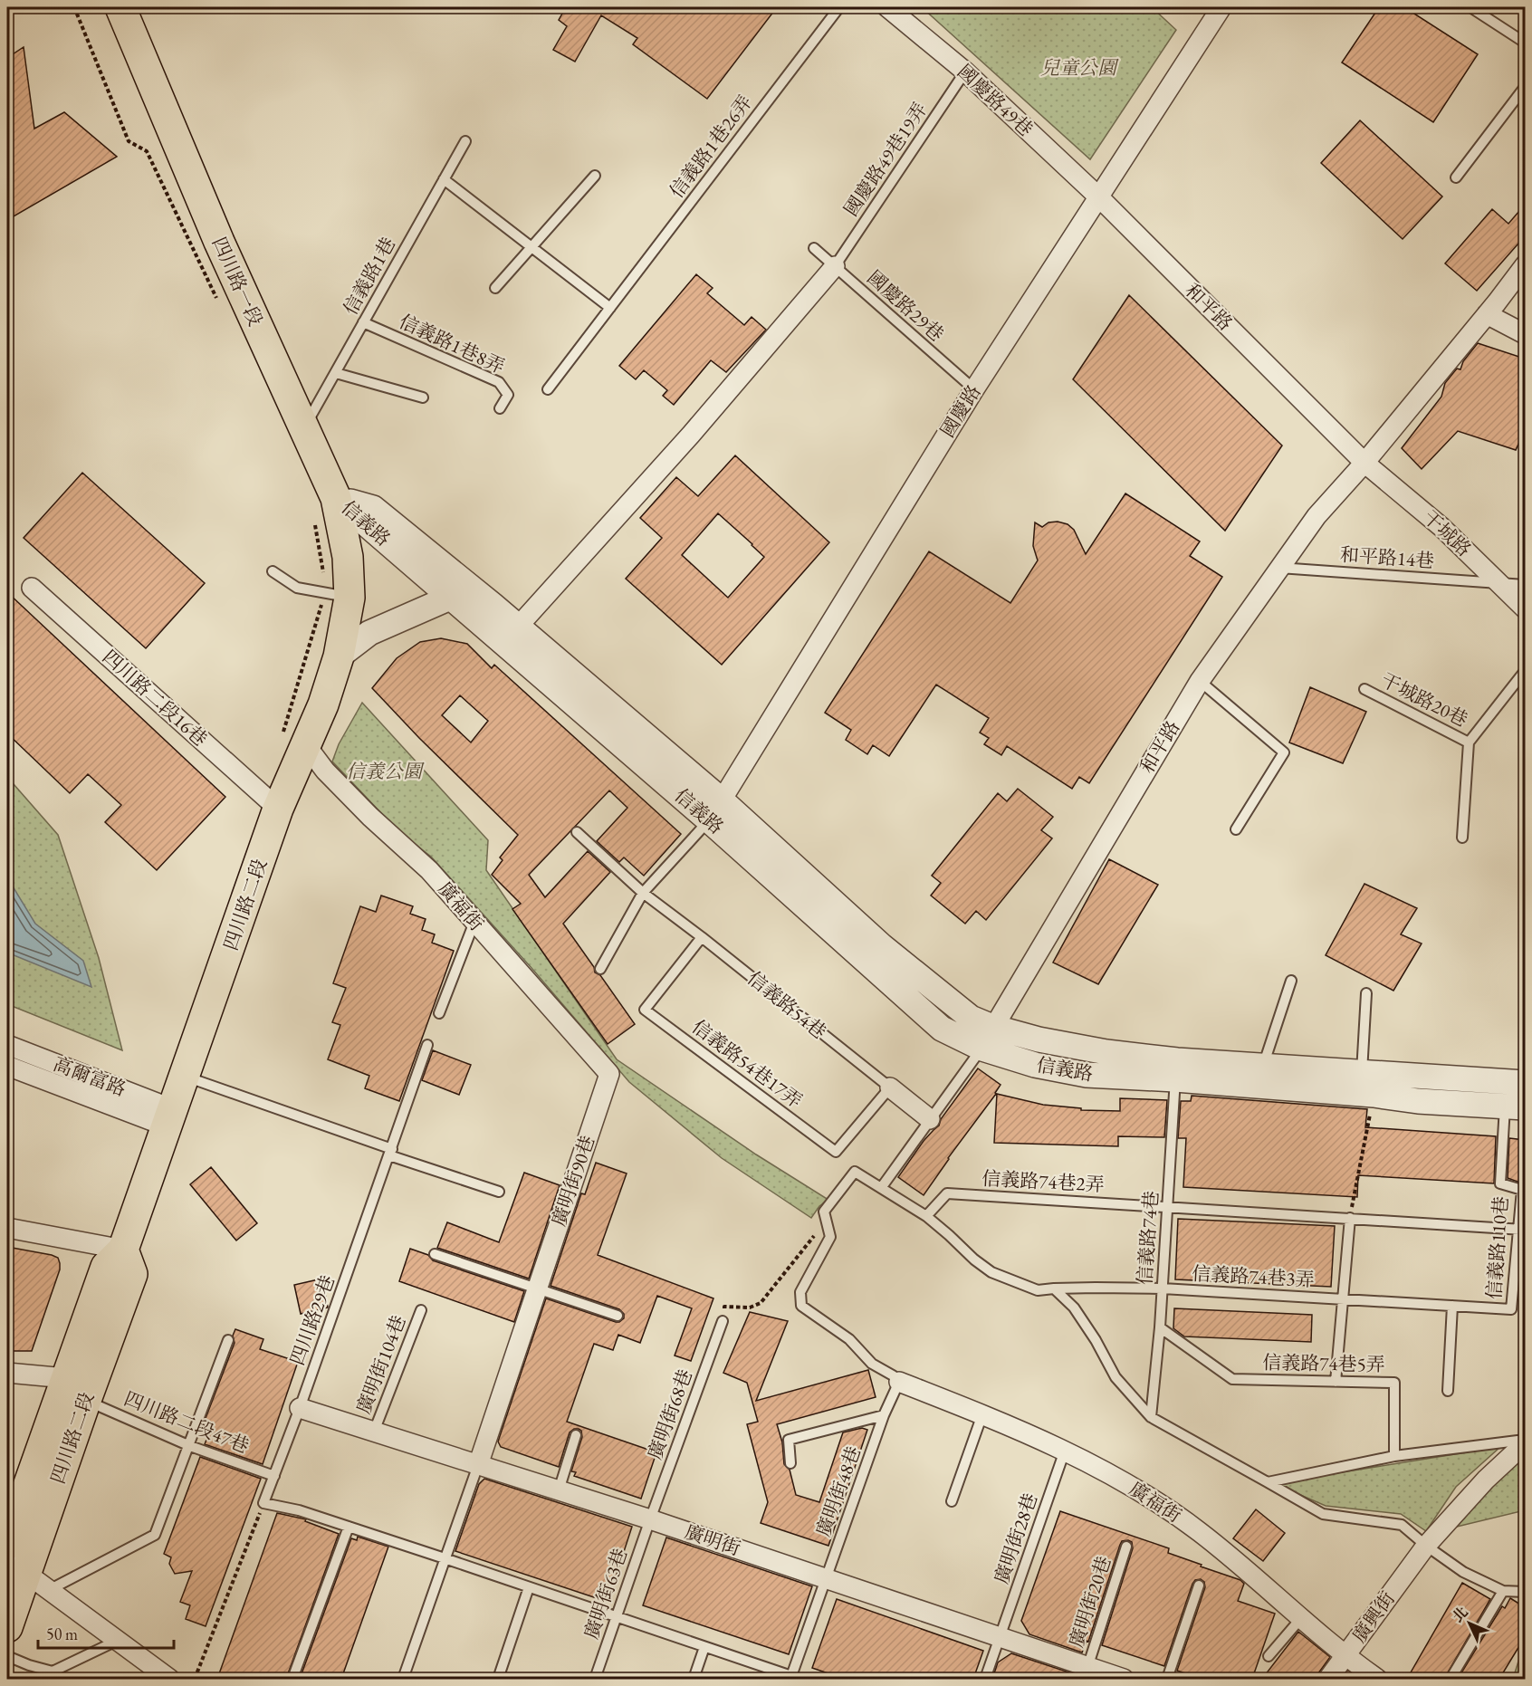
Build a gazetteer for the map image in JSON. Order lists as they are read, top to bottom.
{
  "streets": {
    "main road": ["四川路一段", "四川路二段"],
    "street": [
      "國慶路49巷",
      "和平路",
      "國慶路",
      "信義路",
      "干城路",
      "四川路二段16巷",
      "廣福街",
      "信義路54巷",
      "高爾富路",
      "廣明街90巷",
      "廣明街",
      "廣興街"
    ],
    "lane": [
      "信義路1巷26弄",
      "國慶路49巷19弄",
      "信義路1巷",
      "國慶路29巷",
      "信義路1巷8弄",
      "和平路14巷",
      "干城路20巷",
      "信義路54巷17弄",
      "信義路74巷2弄",
      "信義路74巷",
      "信義路110巷",
      "信義路74巷3弄",
      "四川路29巷",
      "信義路74巷5弄",
      "廣明街104巷",
      "廣明街68巷",
      "四川路二段47巷",
      "廣明街48巷",
      "廣明街28巷",
      "廣明街63巷",
      "廣明街20巷"
    ]
  },
  "crossings": [
    ["國慶路49巷", "國慶路49巷19弄"],
    ["國慶路49巷", "和平路"],
    ["國慶路49巷", "國慶路"],
    ["國慶路49巷19弄", "國慶路29巷"],
    ["信義路1巷", "四川路一段"],
    ["信義路1巷", "信義路1巷8弄"],
    ["四川路一段", "信義路"],
    ["四川路一段", "四川路二段"],
    ["國慶路29巷", "國慶路"],
    ["和平路", "國慶路"],
    ["和平路", "信義路"],
    ["和平路", "干城路"],
    ["和平路", "和平路14巷"],
    ["國慶路", "信義路"],
    ["信義路", "信義路74巷"],
    ["信義路", "信義路110巷"],
    ["干城路", "和平路14巷"],
    ["四川路二段16巷", "四川路二段"],
    ["四川路二段", "廣福街"],
    ["四川路二段", "高爾富路"],
    ["四川路二段", "四川路二段47巷"],
    ["廣福街", "廣明街90巷"],
    ["廣福街", "廣明街48巷"],
    ["廣福街", "廣明街28巷"],
    ["廣福街", "廣興街"],
    ["信義路54巷", "信義路54巷17弄"],
    ["廣明街90巷", "廣明街"],
    ["信義路74巷2弄", "信義路74巷"],
    ["信義路74巷2弄", "信義路74巷3弄"],
    ["信義路74巷", "信義路74巷3弄"],
    ["信義路74巷", "信義路74巷5弄"],
    ["信義路110巷", "信義路74巷3弄"],
    ["四川路29巷", "四川路二段47巷"],
    ["四川路29巷", "廣明街"],
    ["廣明街104巷", "廣明街"],
    ["廣明街68巷", "廣明街"],
    ["廣明街68巷", "廣明街63巷"],
    ["廣明街48巷", "廣明街"],
    ["廣明街28巷", "廣明街"],
    ["廣明街", "廣明街63巷"],
    ["廣明街", "廣明街20巷"]
  ],
  "parks": ["兒童公園", "信義公園"],
  "scale_bar": "50 m",
  "north": "top left"
}
